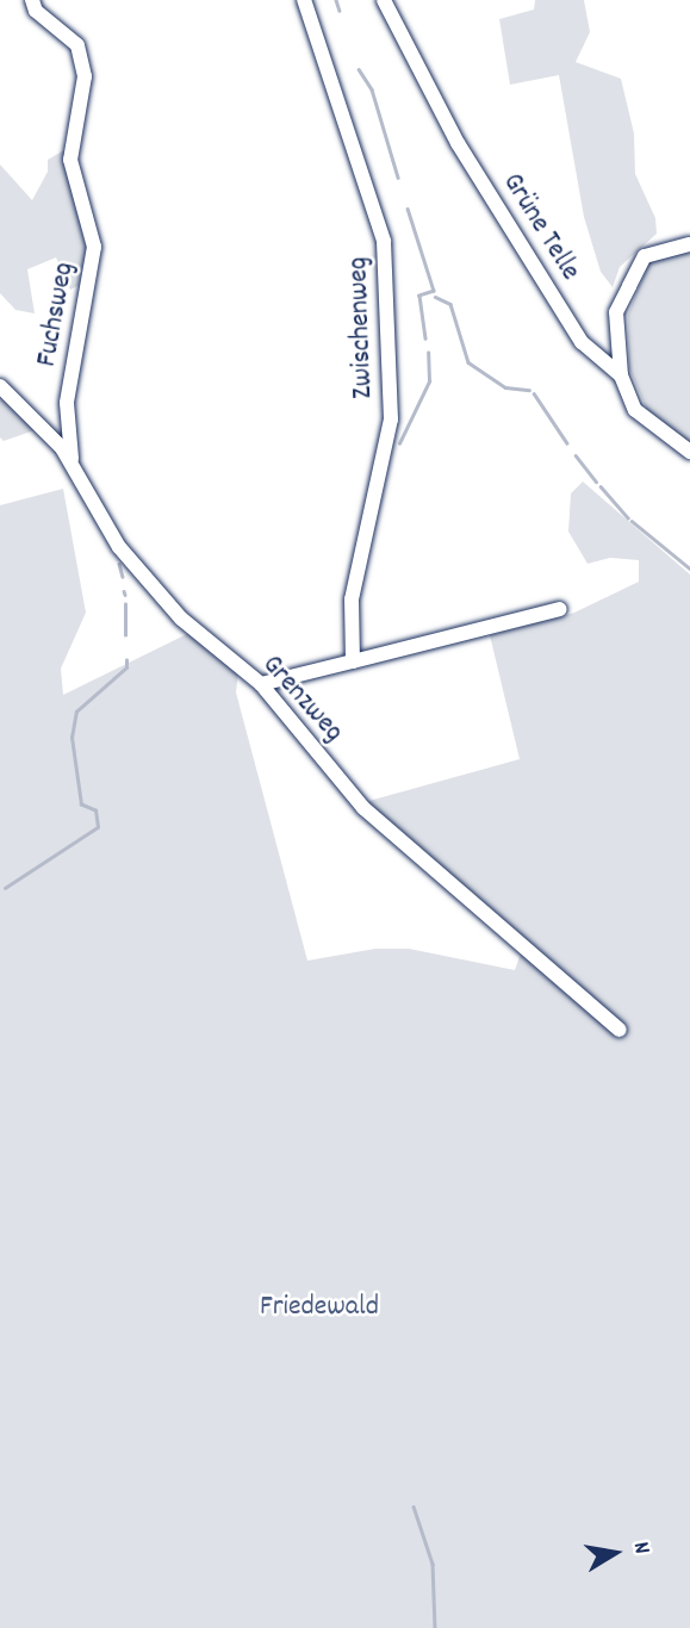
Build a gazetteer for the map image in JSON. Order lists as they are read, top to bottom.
{
  "streets": {
    "street": [
      "Grüne Telle",
      "Fuchsweg",
      "Zwischenweg",
      "Grenzweg"
    ]
  },
  "crossings": [
    ["Fuchsweg", "Grenzweg"]
  ],
  "parks": ["Friedewald"],
  "north": "right"
}
